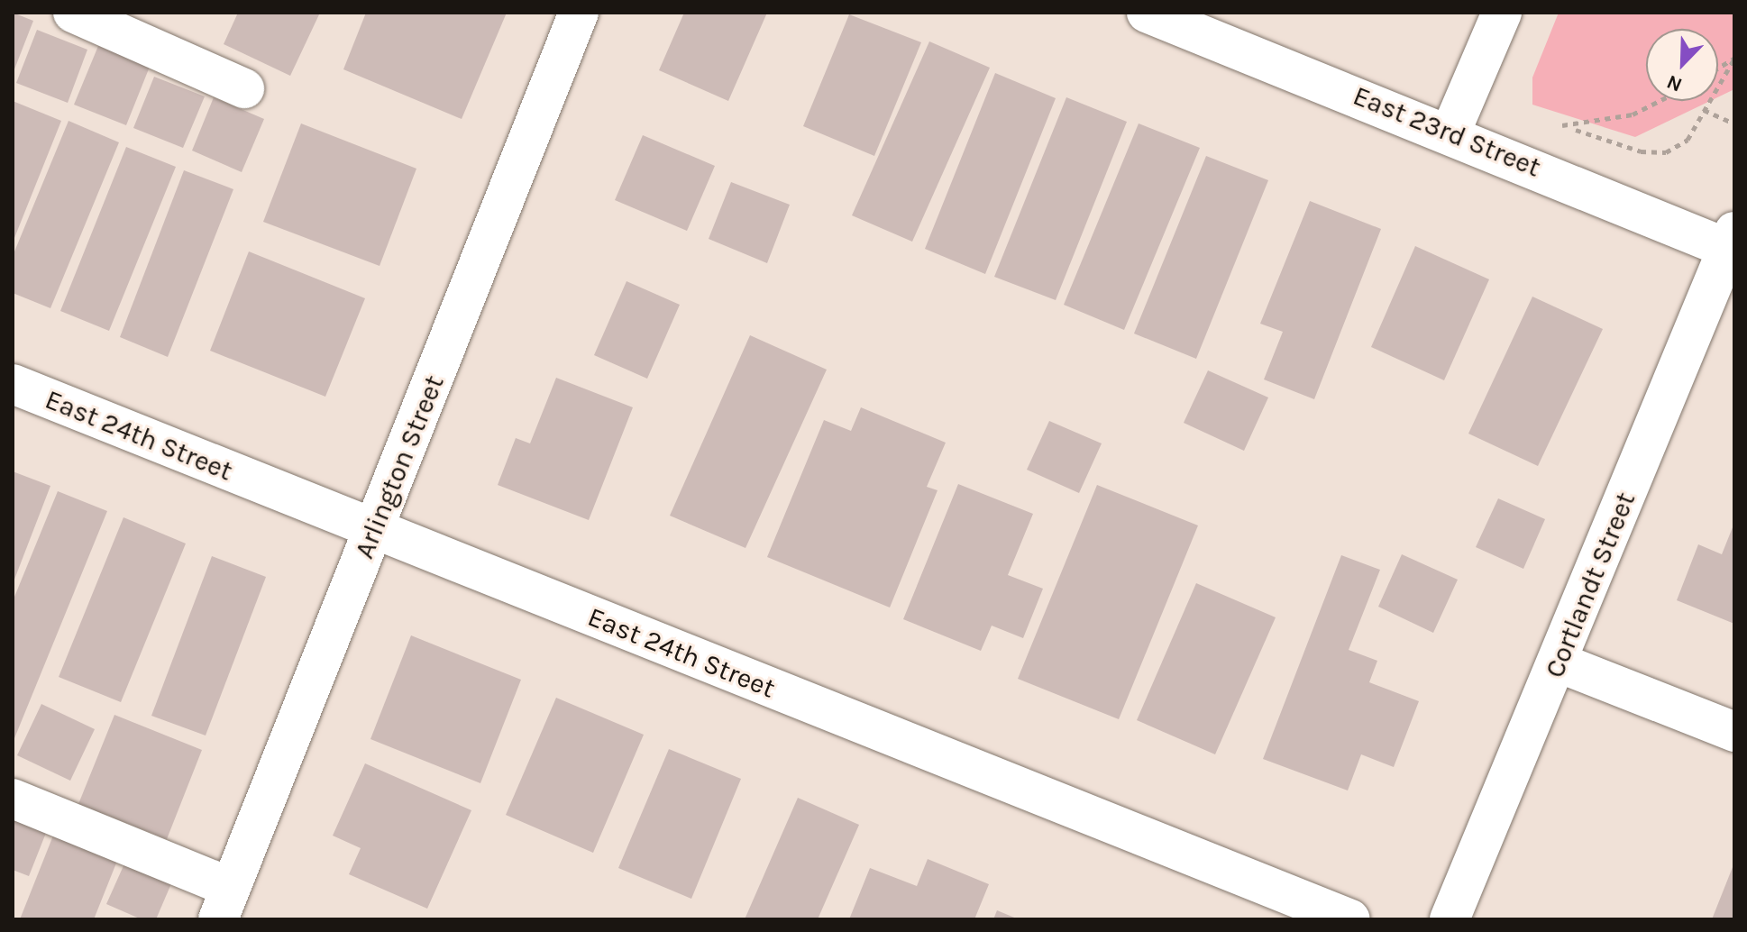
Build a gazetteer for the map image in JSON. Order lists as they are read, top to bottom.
{
  "streets": {
    "street": [
      "East 23rd Street",
      "East 24th Street",
      "Arlington Street",
      "Cortlandt Street"
    ]
  },
  "crossings": [
    ["East 23rd Street", "Cortlandt Street"],
    ["East 24th Street", "Arlington Street"]
  ],
  "north": "bottom left"
}
